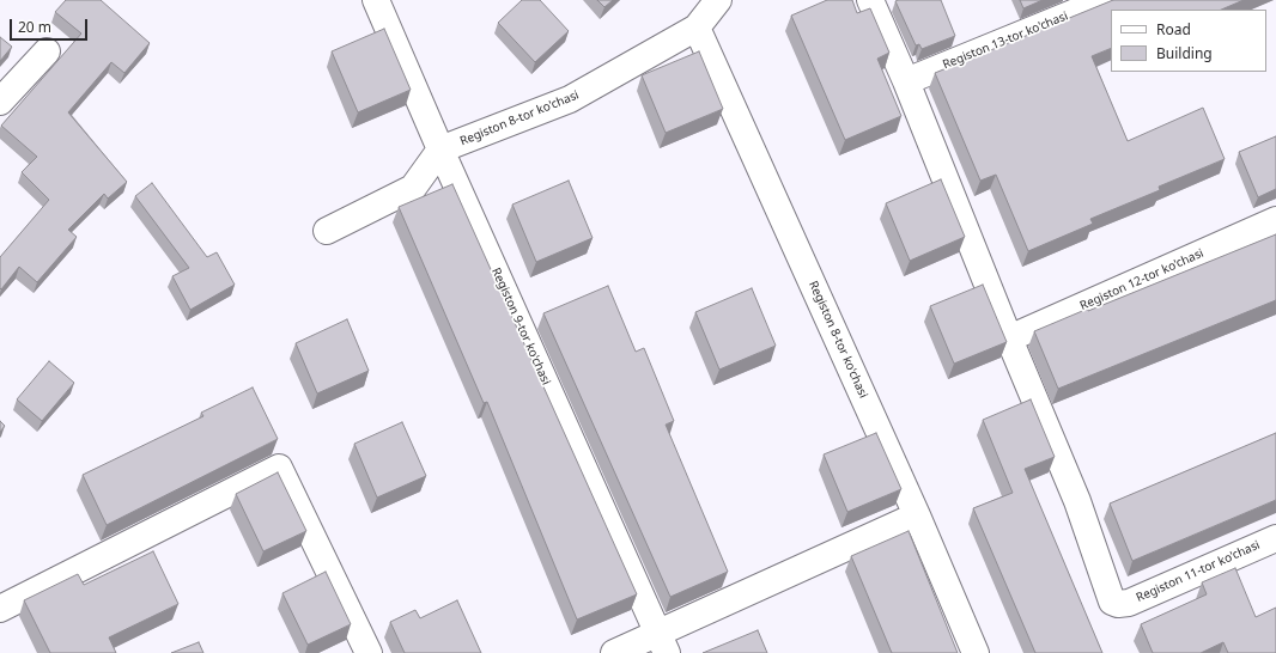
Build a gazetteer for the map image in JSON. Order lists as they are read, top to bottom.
{
  "streets": {
    "street": [
      "Registon 13-tor ko'chasi",
      "Registon 8-tor ko'chasi",
      "Registon 12-tor ko'chasi",
      "Registon 9-tor ko'chasi",
      "Registon 11-tor ko'chasi"
    ]
  },
  "crossings": [
    ["Registon 8-tor ko'chasi", "Registon 9-tor ko'chasi"],
    ["Registon 12-tor ko'chasi", "Registon 11-tor ko'chasi"]
  ],
  "legend": ["Road", "Building"],
  "scale_bar": "20 m"
}
